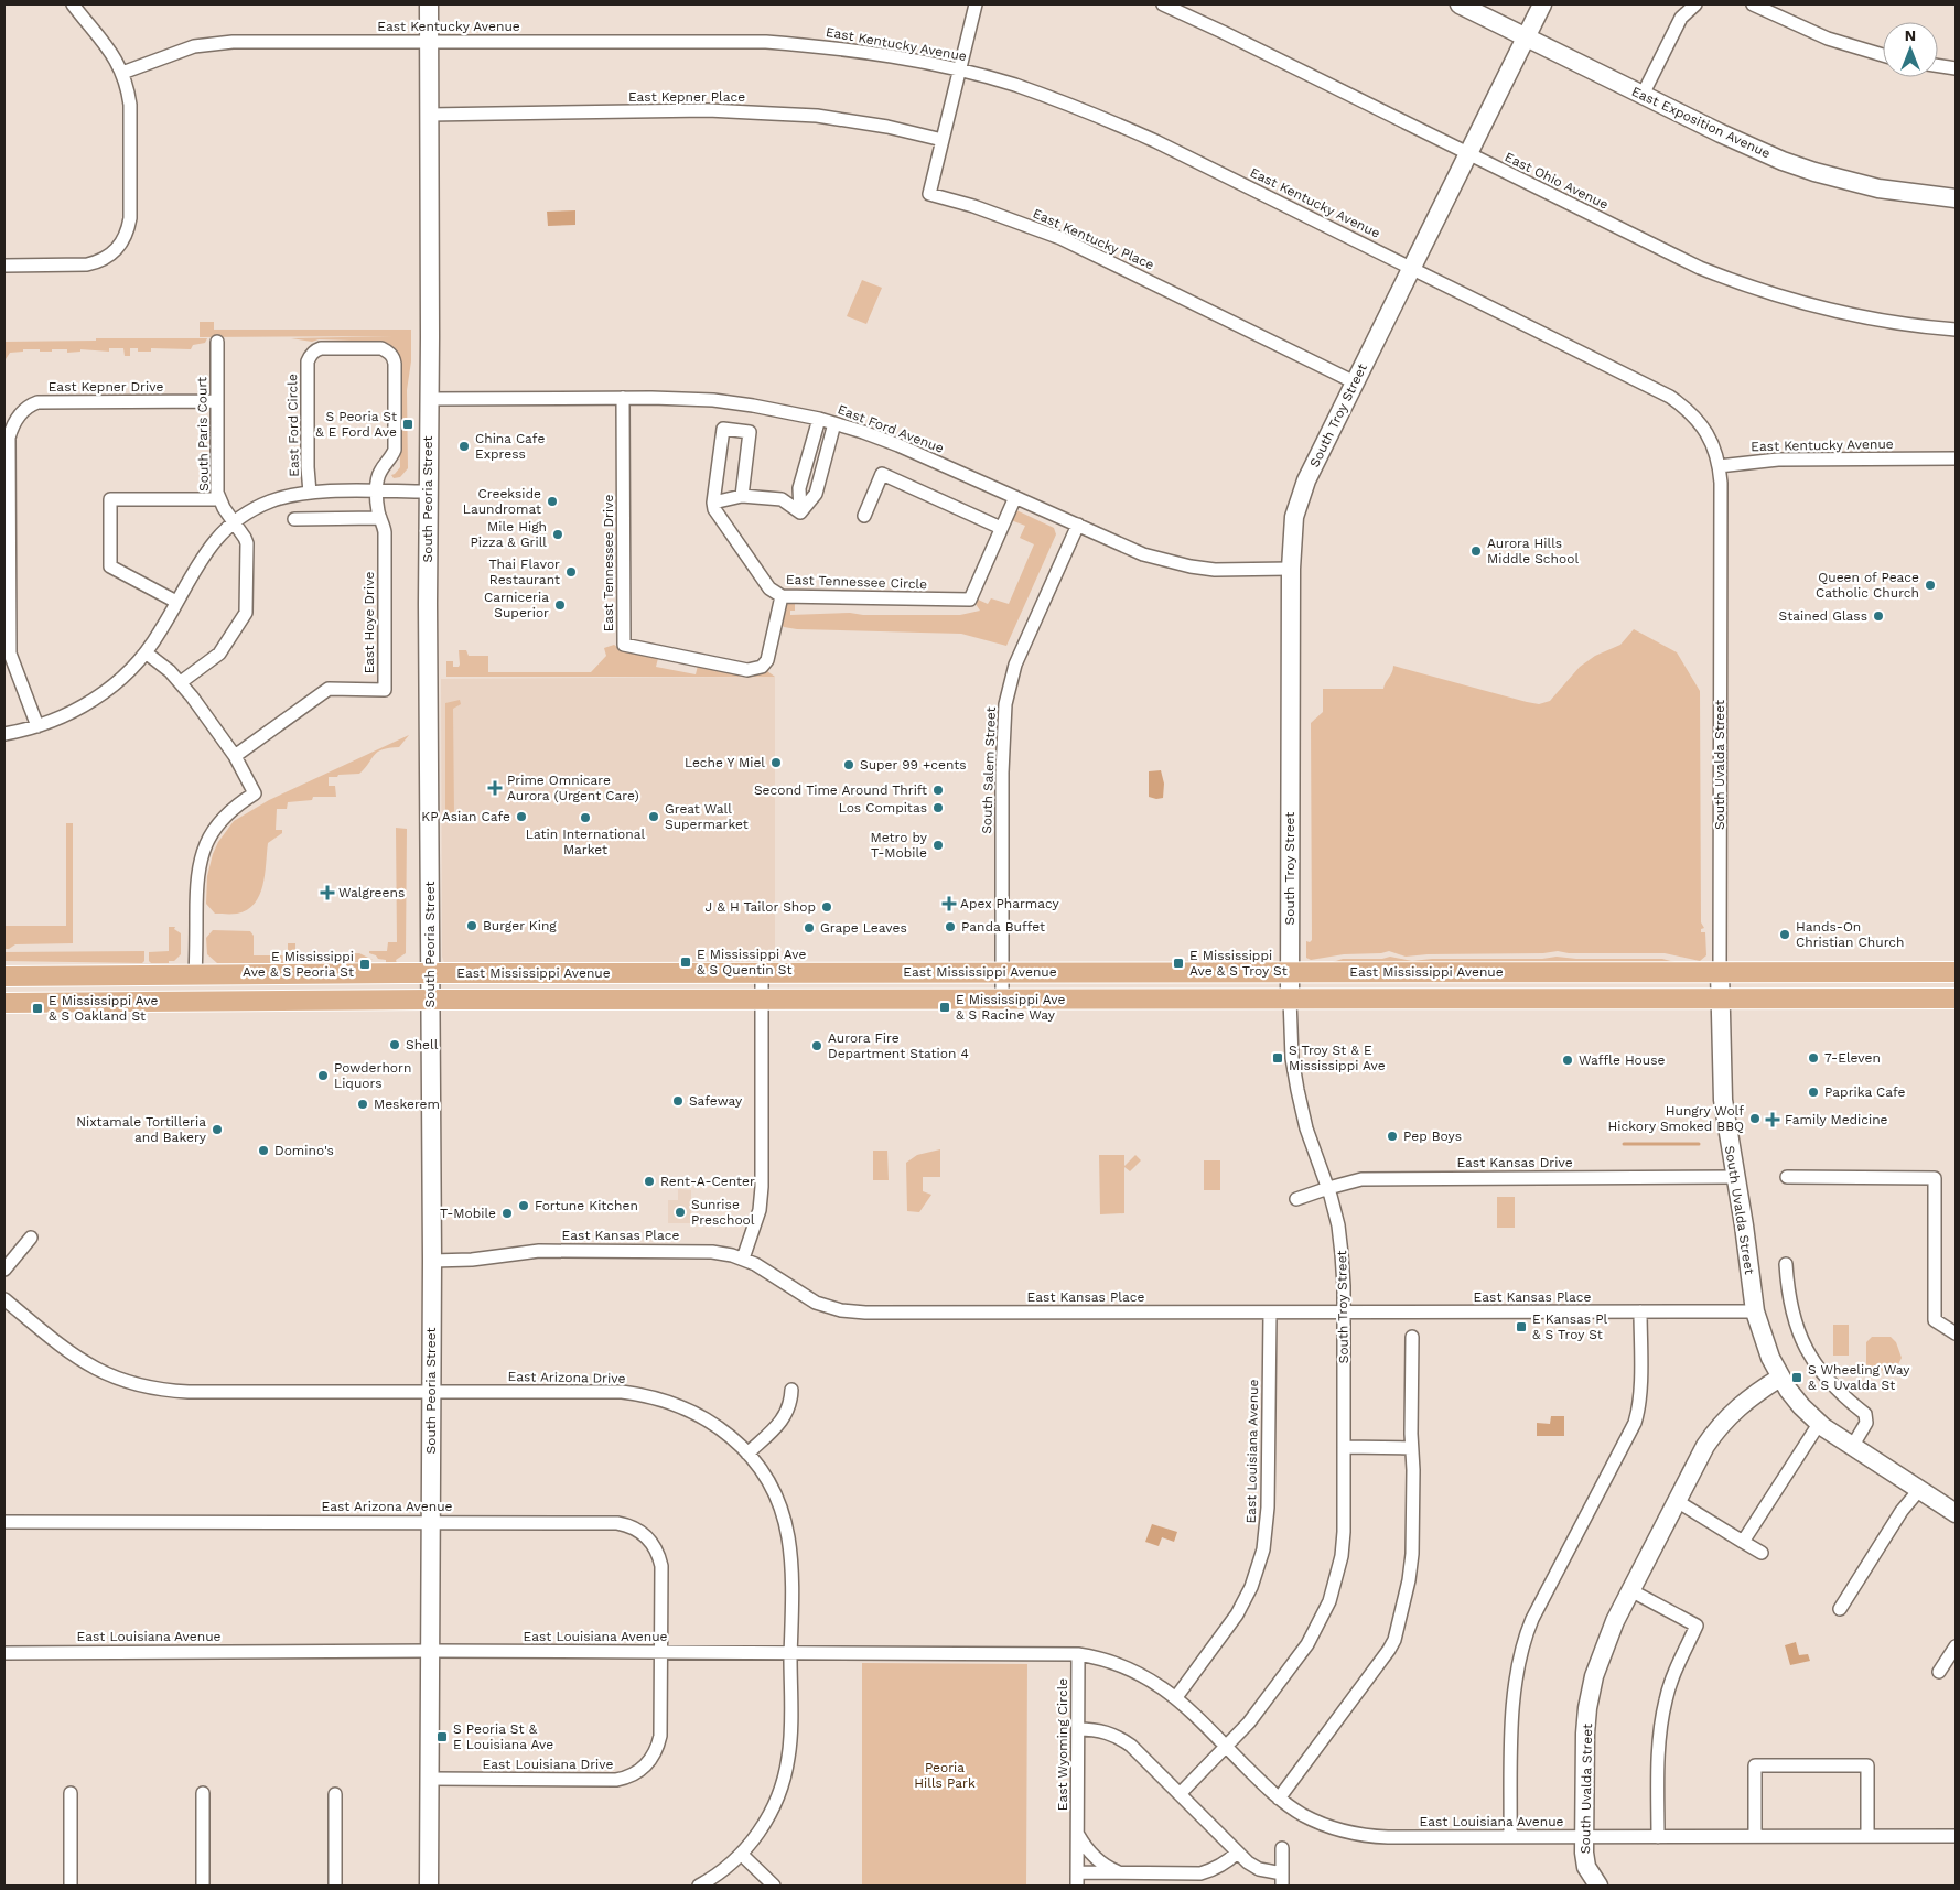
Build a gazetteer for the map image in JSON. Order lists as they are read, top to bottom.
{
  "streets": {
    "main road": ["East Mississippi Avenue"],
    "street": [
      "East Kentucky Avenue",
      "East Kepner Place",
      "East Exposition Avenue",
      "East Ohio Avenue",
      "East Kentucky Place",
      "East Kepner Drive",
      "South Troy Street",
      "East Ford Circle",
      "East Ford Avenue",
      "South Paris Court",
      "South Peoria Street",
      "East Tennessee Drive",
      "East Tennessee Circle",
      "East Hoye Drive",
      "South Uvalda Street",
      "South Salem Street",
      "East Kansas Drive",
      "East Kansas Place",
      "East Arizona Drive",
      "East Louisiana Avenue",
      "East Arizona Avenue",
      "East Wyoming Circle",
      "East Louisiana Drive"
    ]
  },
  "crossings": [
    ["East Kentucky Avenue", "East Kentucky Place"],
    ["East Kentucky Avenue", "South Troy Street"],
    ["East Kentucky Avenue", "South Peoria Street"],
    ["East Kentucky Avenue", "South Uvalda Street"],
    ["East Kepner Place", "East Kentucky Place"],
    ["East Kepner Place", "South Peoria Street"],
    ["East Exposition Avenue", "South Troy Street"],
    ["East Ohio Avenue", "South Troy Street"],
    ["East Kentucky Place", "South Troy Street"],
    ["East Kepner Drive", "South Paris Court"],
    ["South Troy Street", "East Ford Avenue"],
    ["South Troy Street", "East Mississippi Avenue"],
    ["South Troy Street", "East Kansas Drive"],
    ["South Troy Street", "East Kansas Place"],
    ["South Troy Street", "East Louisiana Avenue"],
    ["East Ford Circle", "East Hoye Drive"],
    ["East Ford Avenue", "South Peoria Street"],
    ["East Ford Avenue", "East Tennessee Drive"],
    ["East Ford Avenue", "East Tennessee Circle"],
    ["East Ford Avenue", "South Salem Street"],
    ["South Peoria Street", "East Mississippi Avenue"],
    ["South Peoria Street", "East Kansas Place"],
    ["South Peoria Street", "East Arizona Drive"],
    ["South Peoria Street", "East Louisiana Avenue"],
    ["South Peoria Street", "East Arizona Avenue"],
    ["South Peoria Street", "East Louisiana Drive"],
    ["East Tennessee Drive", "East Tennessee Circle"],
    ["South Uvalda Street", "East Mississippi Avenue"],
    ["South Uvalda Street", "East Kansas Drive"],
    ["South Uvalda Street", "East Kansas Place"],
    ["South Uvalda Street", "East Louisiana Avenue"],
    ["South Salem Street", "East Mississippi Avenue"],
    ["East Kansas Place", "East Louisiana Avenue"],
    ["East Arizona Drive", "East Louisiana Avenue"],
    ["East Louisiana Avenue", "East Arizona Avenue"],
    ["East Louisiana Avenue", "East Wyoming Circle"],
    ["East Louisiana Avenue", "East Louisiana Drive"],
    ["East Arizona Avenue", "East Louisiana Drive"]
  ],
  "parks": ["Peoria Hills Park"],
  "places": {
    "transit": [
      "S Peoria St & E Ford Ave",
      "E Mississippi Ave & S Quentin St",
      "E Mississippi Ave & S Troy St",
      "E Mississippi Ave & S Peoria St",
      "E Mississippi Ave & S Racine Way",
      "E Mississippi Ave & S Oakland St",
      "S Troy St & E Mississippi Ave",
      "E Kansas Pl & S Troy St",
      "S Wheeling Way & S Uvalda St",
      "S Peoria St & E Louisiana Ave"
    ],
    "other": [
      "China Cafe Express",
      "Creekside Laundromat",
      "Mile High Pizza & Grill",
      "Aurora Hills Middle School",
      "Thai Flavor Restaurant",
      "Queen of Peace Catholic Church",
      "Carniceria Superior",
      "Stained Glass",
      "Leche Y Miel",
      "Super 99 +cents",
      "Second Time Around Thrift",
      "Los Compitas",
      "KP Asian Cafe",
      "Great Wall Supermarket",
      "Latin International Market",
      "Metro by T-Mobile",
      "J & H Tailor Shop",
      "Burger King",
      "Panda Buffet",
      "Grape Leaves",
      "Hands-On Christian Church",
      "Shell",
      "Aurora Fire Department Station 4",
      "7-Eleven",
      "Waffle House",
      "Powderhorn Liquors",
      "Paprika Cafe",
      "Safeway",
      "Meskerem",
      "Hungry Wolf Hickory Smoked BBQ",
      "Nixtamale Tortilleria and Bakery",
      "Pep Boys",
      "Domino's",
      "Rent-A-Center",
      "Fortune Kitchen",
      "Sunrise Preschool",
      "T-Mobile"
    ],
    "health": [
      "Prime Omnicare Aurora (Urgent Care)",
      "Walgreens",
      "Apex Pharmacy",
      "Family Medicine"
    ]
  },
  "north": "top"
}
